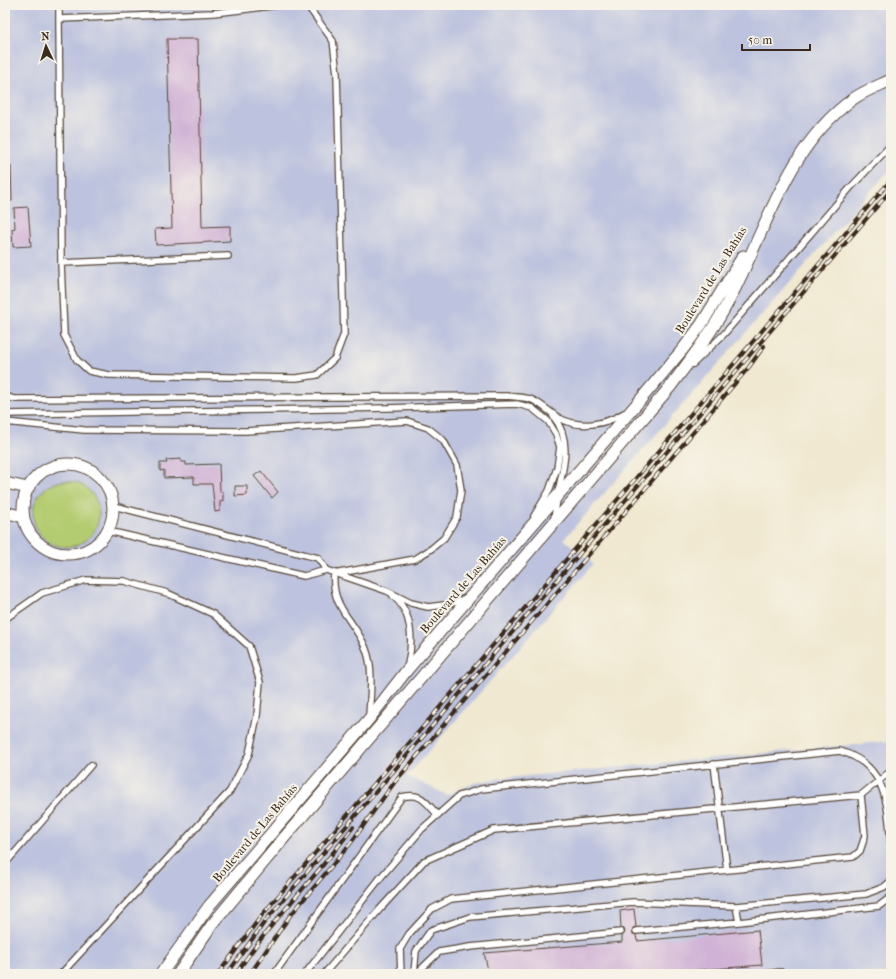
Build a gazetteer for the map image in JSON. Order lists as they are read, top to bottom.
{
  "streets": {
    "street": ["Boulevard de Las Bahías"]
  },
  "scale_bar": "50 m",
  "north": "top"
}
